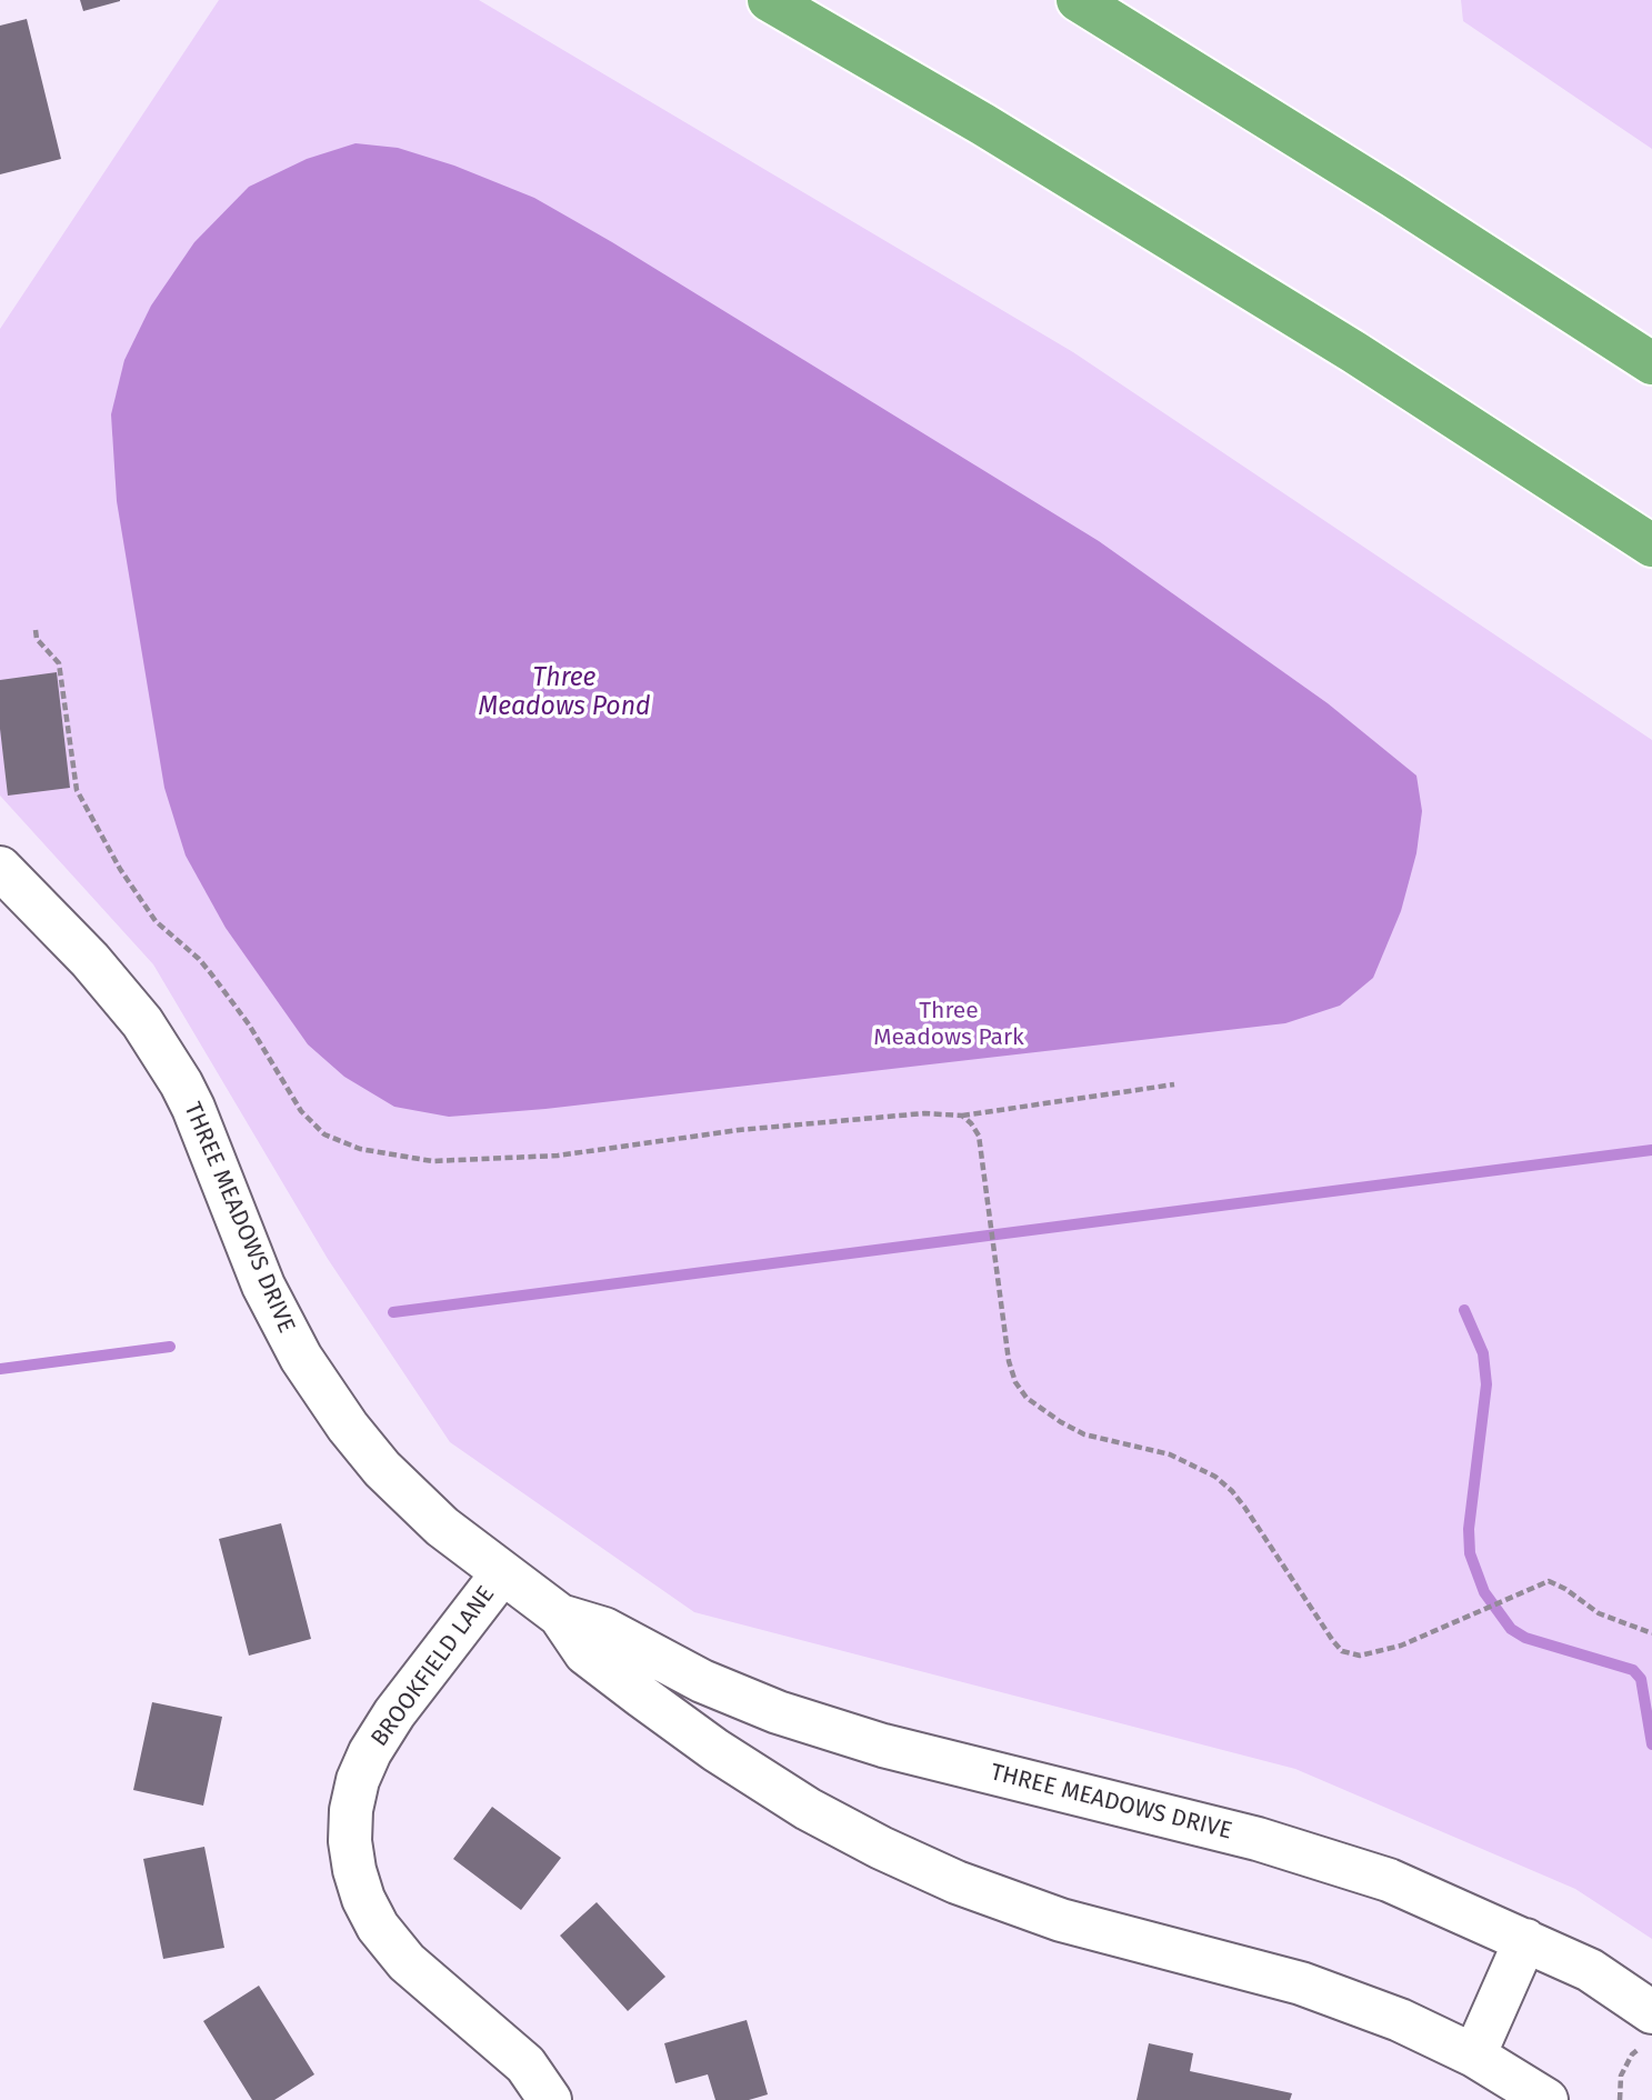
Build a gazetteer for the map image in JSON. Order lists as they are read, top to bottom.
{
  "streets": {
    "street": ["THREE MEADOWS DRIVE", "BROOKFIELD LANE"]
  },
  "crossings": [
    ["THREE MEADOWS DRIVE", "BROOKFIELD LANE"]
  ],
  "water": ["Three Meadows Pond"],
  "parks": ["Three Meadows Park"]
}
